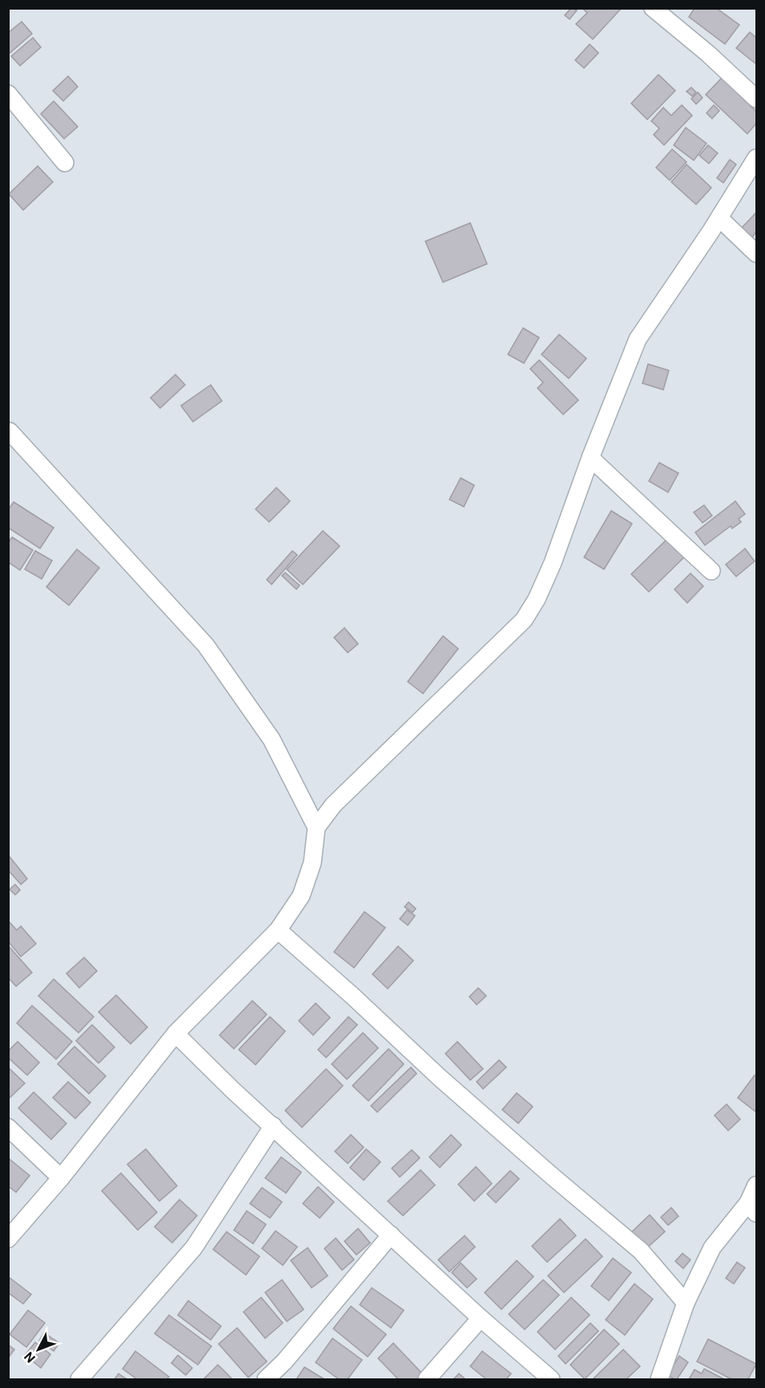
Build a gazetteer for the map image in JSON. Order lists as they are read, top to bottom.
{
  "north": "bottom left"
}
